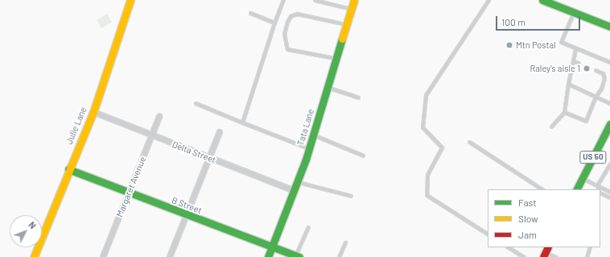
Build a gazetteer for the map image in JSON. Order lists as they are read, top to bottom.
{
  "streets": {
    "main road": [
      "Julie Lane",
      "Tata Lane",
      "US 50",
      "B Street"
    ],
    "street": ["Delta Street", "Margaret Avenue"]
  },
  "crossings": [
    ["Julie Lane", "Delta Street"],
    ["Julie Lane", "B Street"],
    ["Tata Lane", "Delta Street"],
    ["Tata Lane", "B Street"],
    ["Delta Street", "Margaret Avenue"],
    ["Margaret Avenue", "B Street"]
  ],
  "places": ["Mtn Postal", "Raley's aisle 1"],
  "legend": ["Fast", "Slow", "Jam"],
  "scale_bar": "100 m",
  "north": "top right"
}
